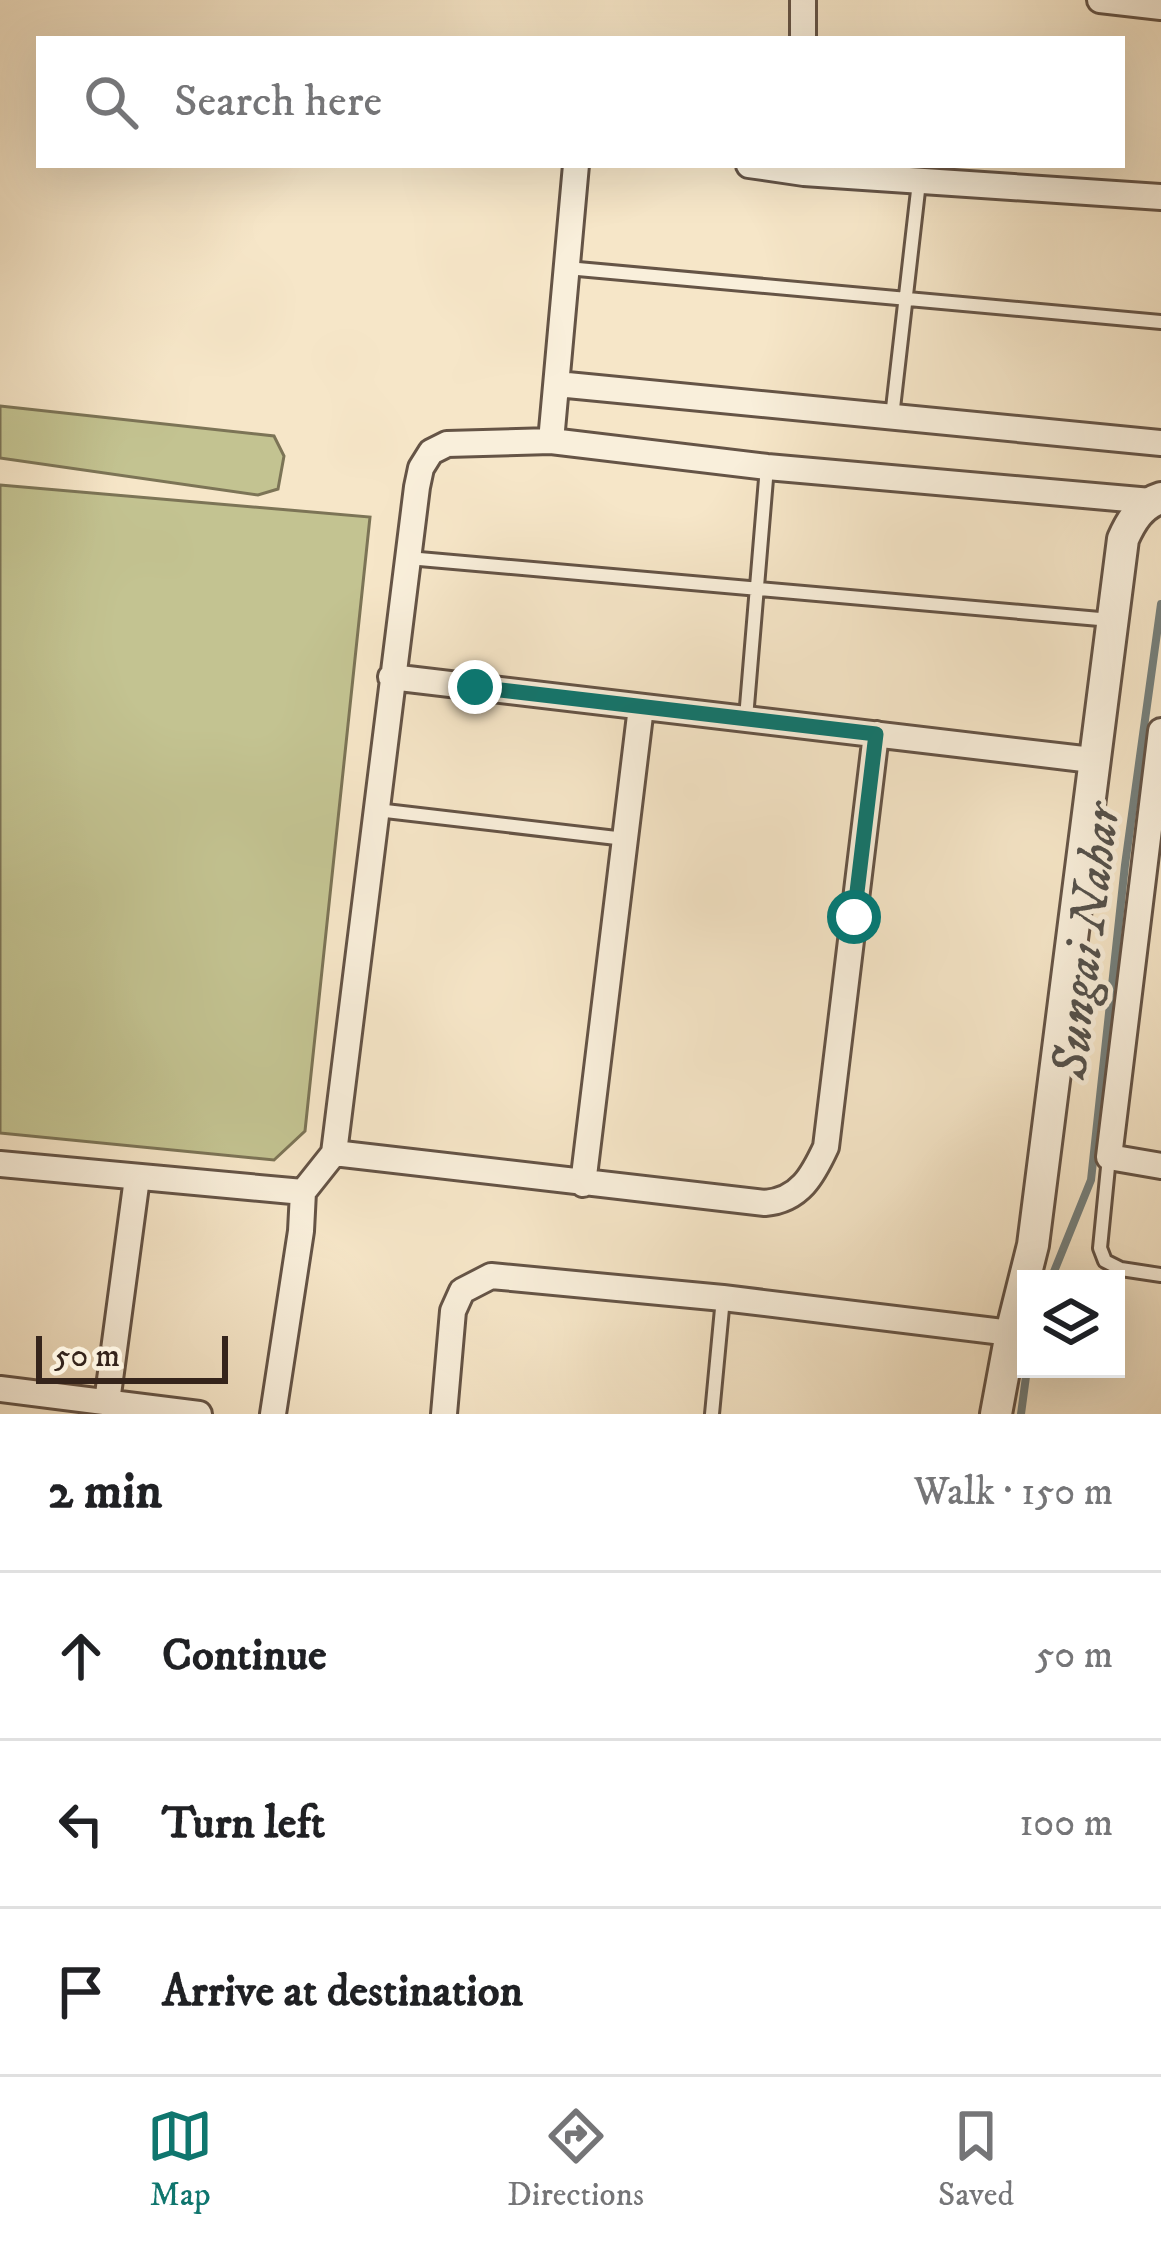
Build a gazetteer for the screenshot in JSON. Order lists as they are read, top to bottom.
{
  "water": ["Sungai Nahar"],
  "scale_bar": "50 m",
  "page": {
    "search": "Search here",
    "scale": "50 m",
    "heading": ["2 min", "Walk · 150 m"],
    "list": [
      ["Continue", "50 m"],
      ["Turn left", "100 m"],
      "Arrive at destination"
    ],
    "nav": ["Map", "Directions", "Saved"]
  }
}
